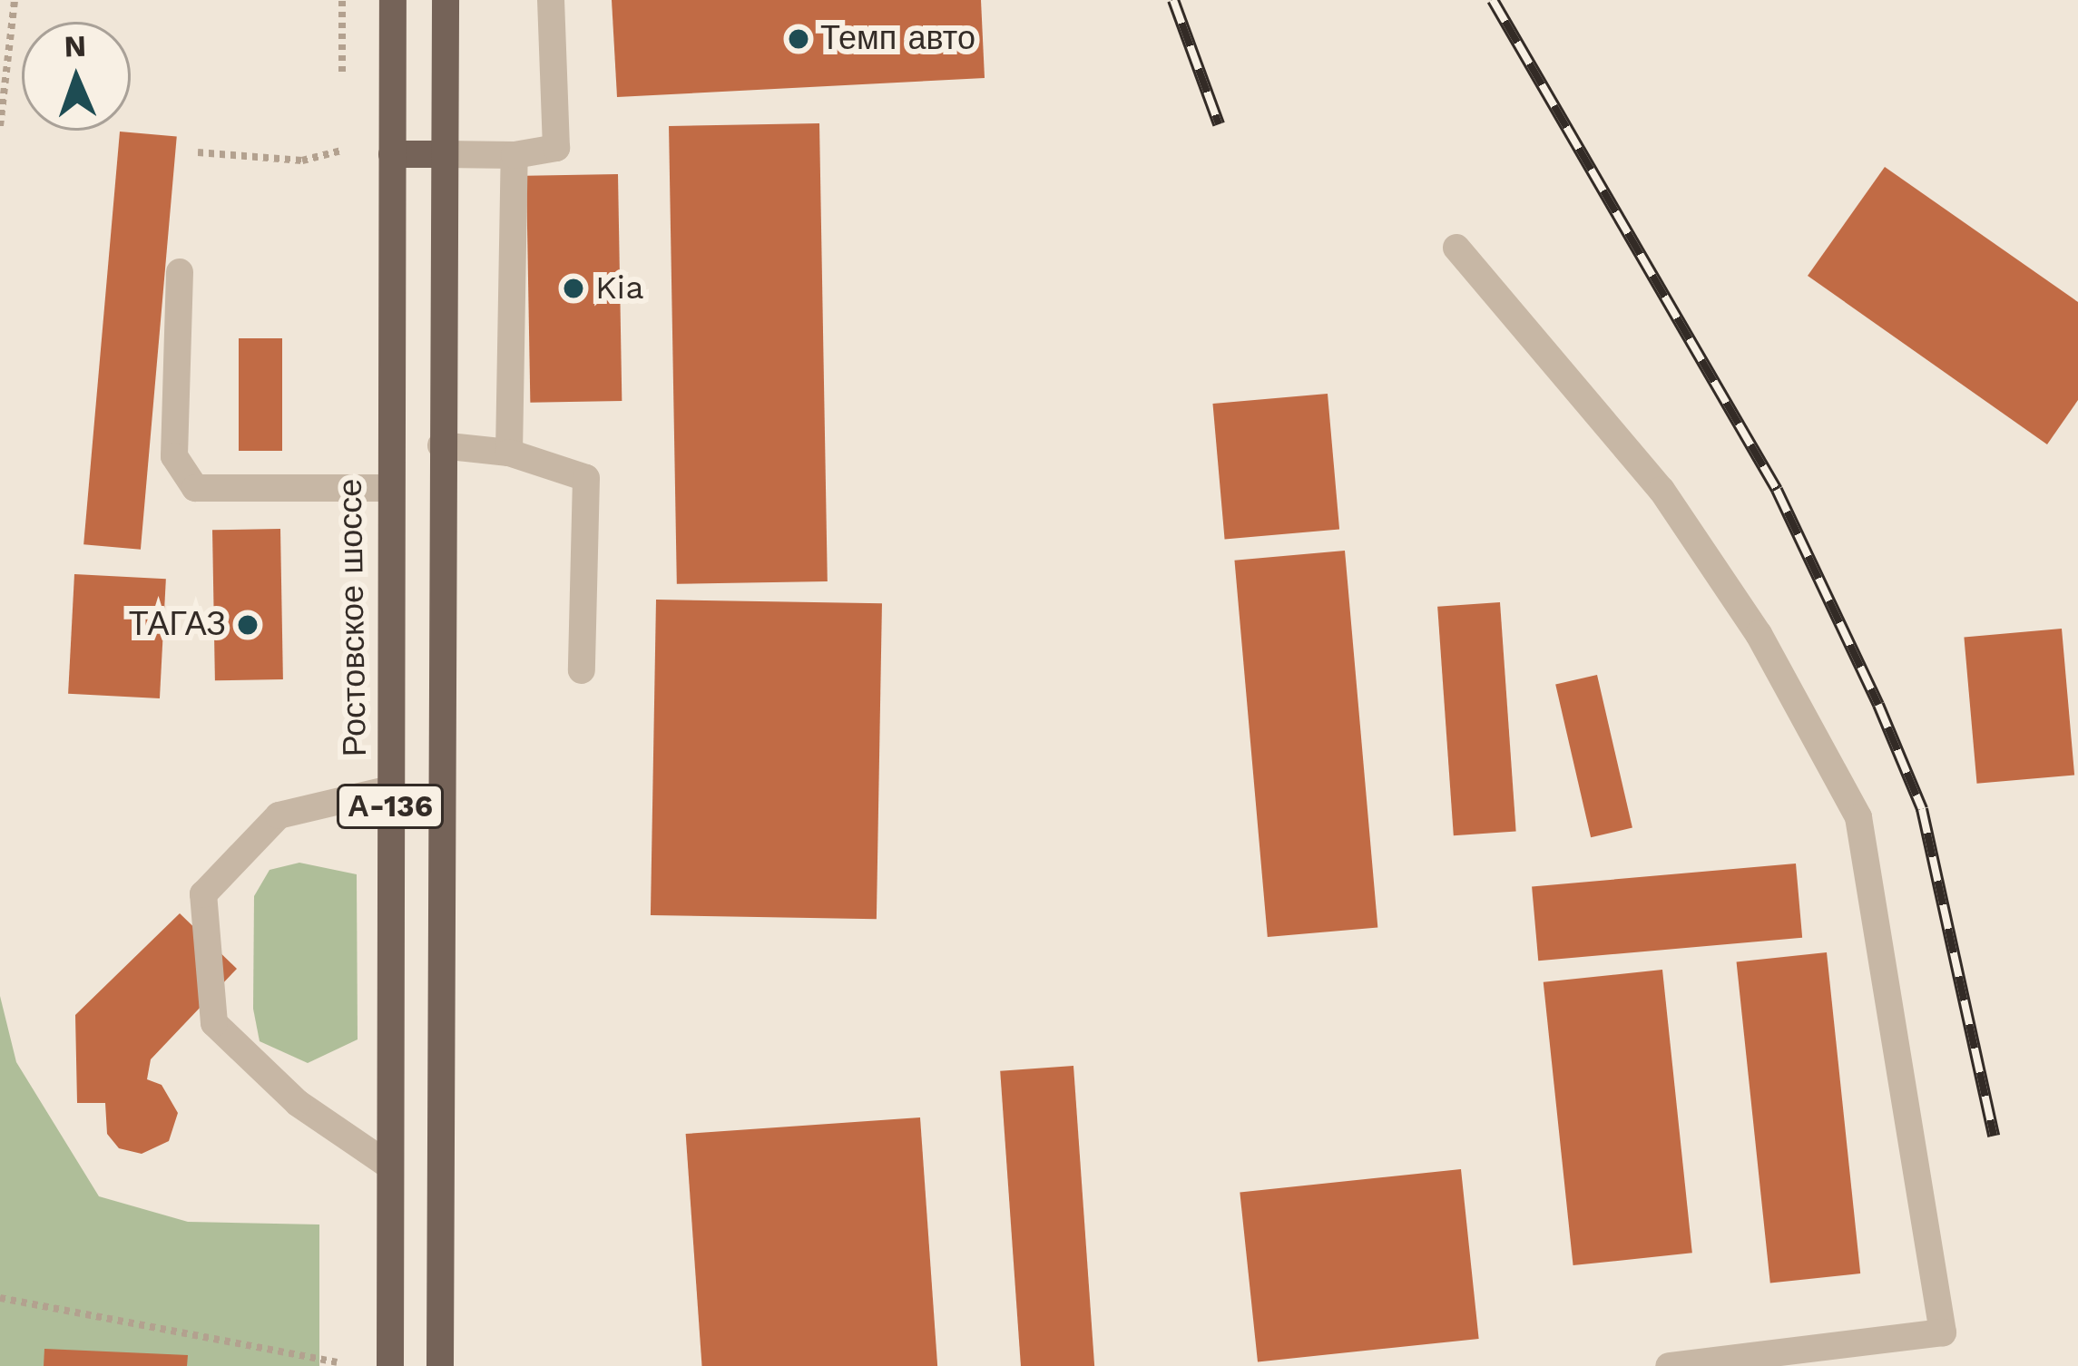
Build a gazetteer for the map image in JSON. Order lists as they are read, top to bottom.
{
  "streets": {
    "main road": ["Ростовское шоссе", "А-136"]
  },
  "places": ["Темп авто", "Kia", "ТАГАЗ"],
  "north": "top"
}
